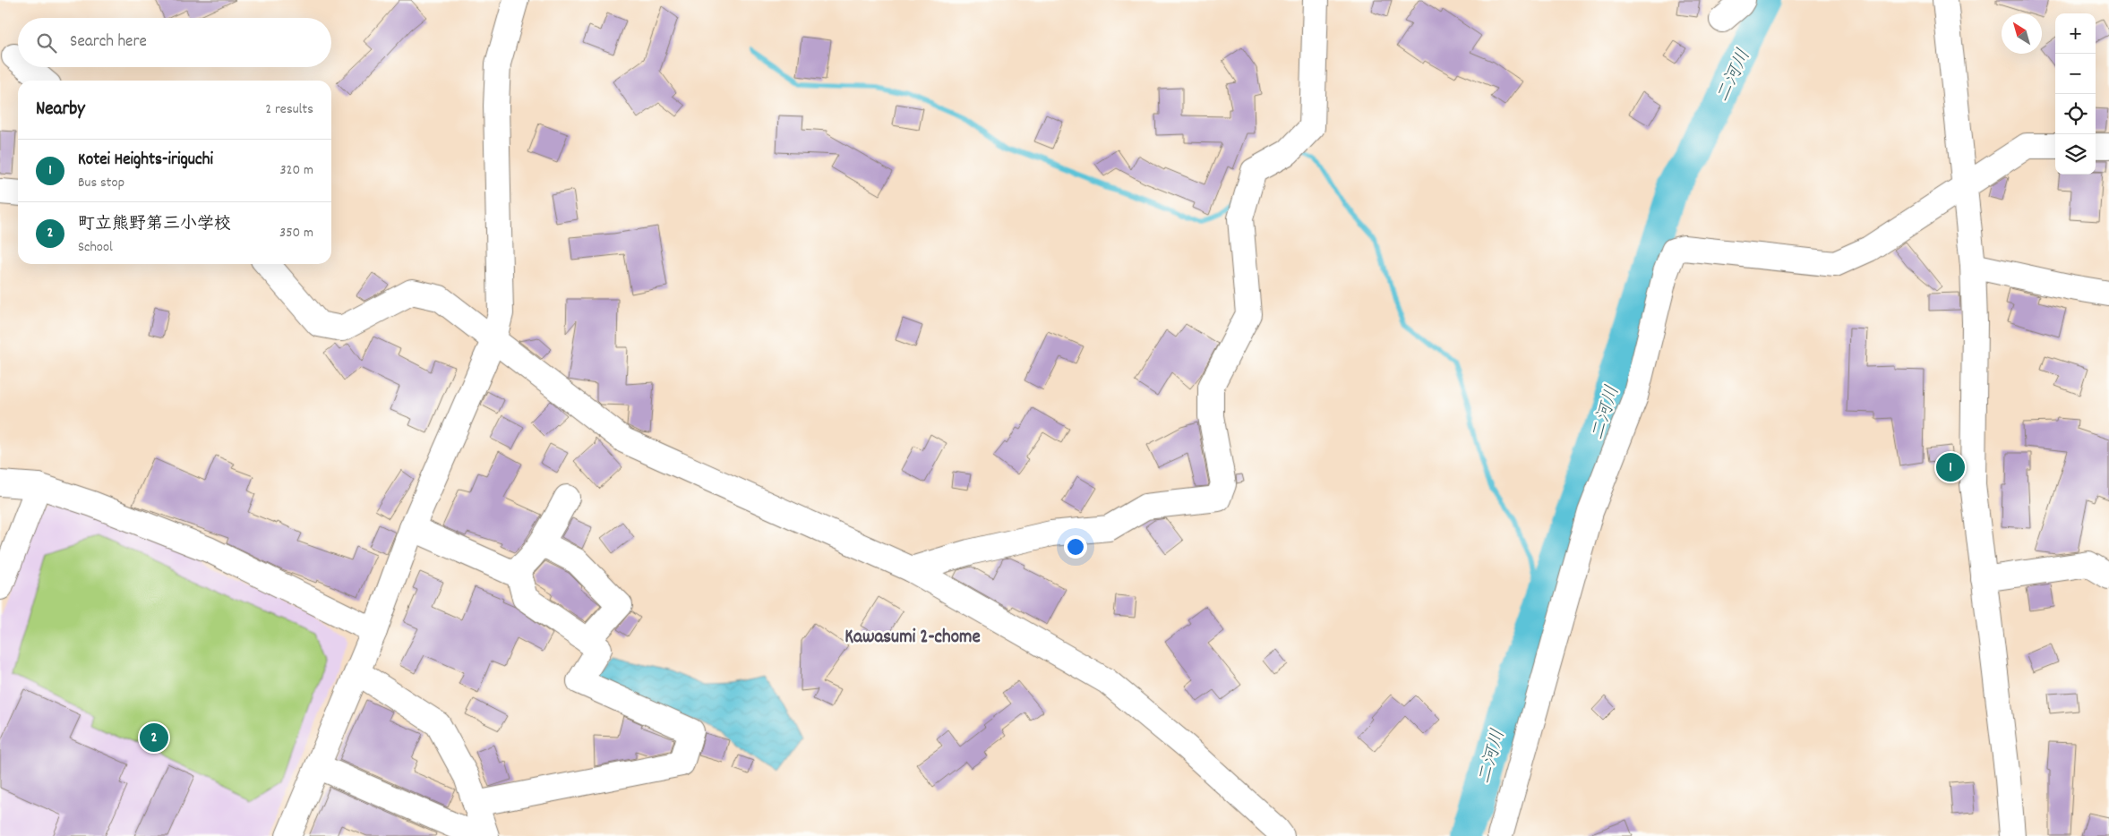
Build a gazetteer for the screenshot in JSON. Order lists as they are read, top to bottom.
{
  "districts": ["Kawasumi 2-chome"],
  "water": ["二河川"],
  "north": "top left",
  "page": {
    "map_buttons": ["+", "−"],
    "search": "Search here",
    "heading": ["Nearby", "2 results"],
    "list": [
      {
        "mark": "1",
        "name": "Kotei Heights-iriguchi",
        "note": "Bus stop",
        "value": "320 m"
      },
      {
        "mark": "2",
        "name": "町立熊野第三小学校",
        "note": "School",
        "value": "350 m"
      }
    ],
    "pins": ["1", "2"]
  }
}
